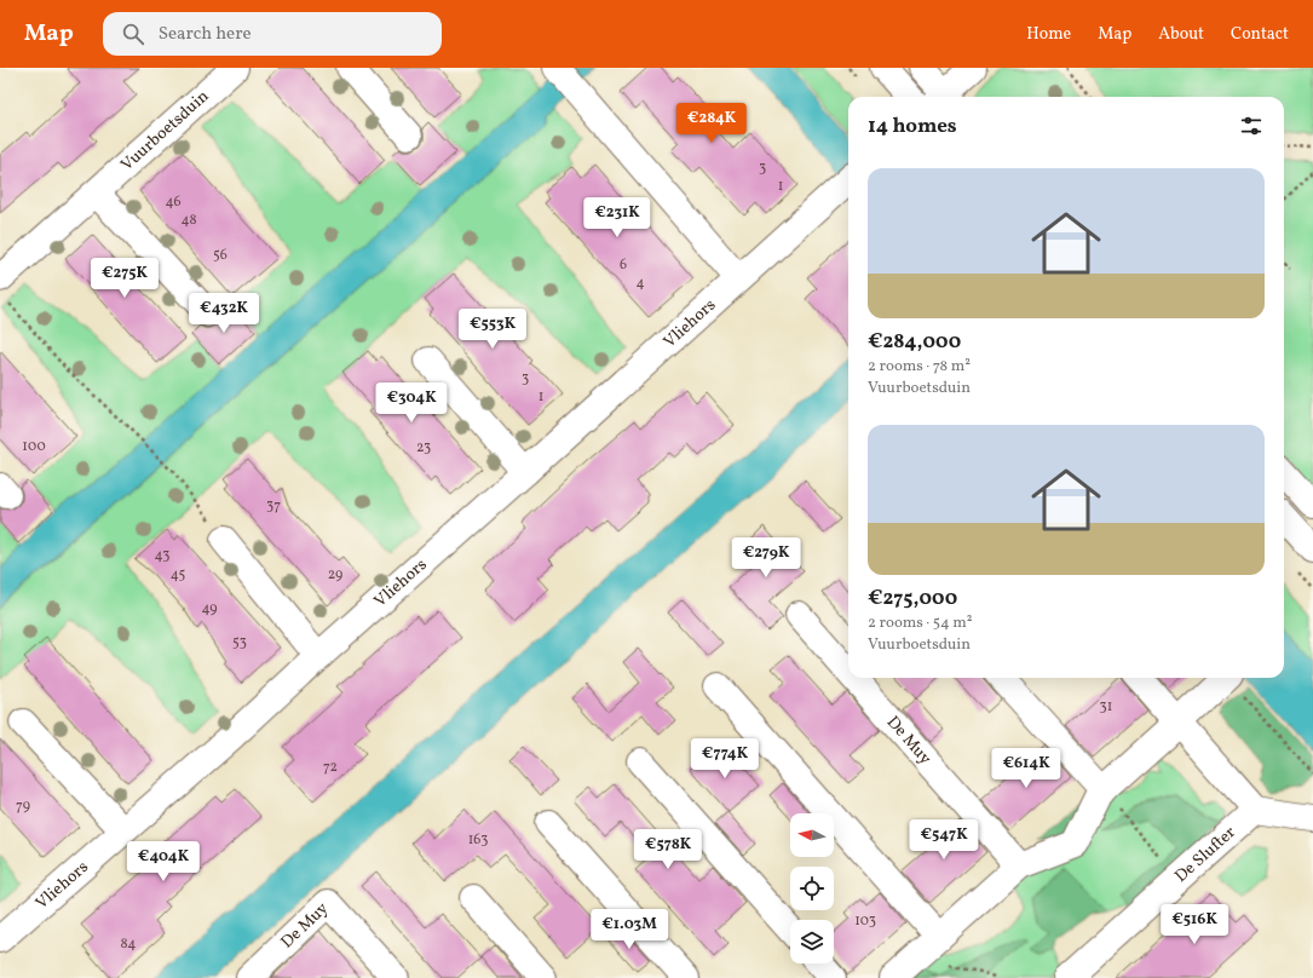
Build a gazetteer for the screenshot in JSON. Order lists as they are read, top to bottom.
{
  "streets": {
    "street": [
      "Vuurboetsduin",
      "Vliehors",
      "De Muy",
      "De Slufter"
    ]
  },
  "house_numbers": [
    "3",
    "1",
    "46",
    "48",
    "56",
    "6",
    "4",
    "3",
    "1",
    "100",
    "23",
    "37",
    "43",
    "45",
    "29",
    "49",
    "53",
    "31",
    "72",
    "79",
    "163",
    "103",
    "84"
  ],
  "north": "left",
  "page": {
    "header": "Map",
    "search": "Search here",
    "nav": [
      "Home",
      "Map",
      "About",
      "Contact"
    ],
    "heading": "14 homes",
    "price": [
      "€284K",
      "€231K",
      "€275K",
      "€432K",
      "€553K",
      "€304K",
      "€279K",
      "€774K",
      "€614K",
      "€547K",
      "€578K",
      "€404K",
      "€516K",
      "€1.03M"
    ],
    "list": [
      {
        "name": "€284,000",
        "note": "2 rooms · 78 m² · Vuurboetsduin"
      },
      {
        "name": "€275,000",
        "note": "2 rooms · 54 m² · Vuurboetsduin"
      }
    ]
  }
}
